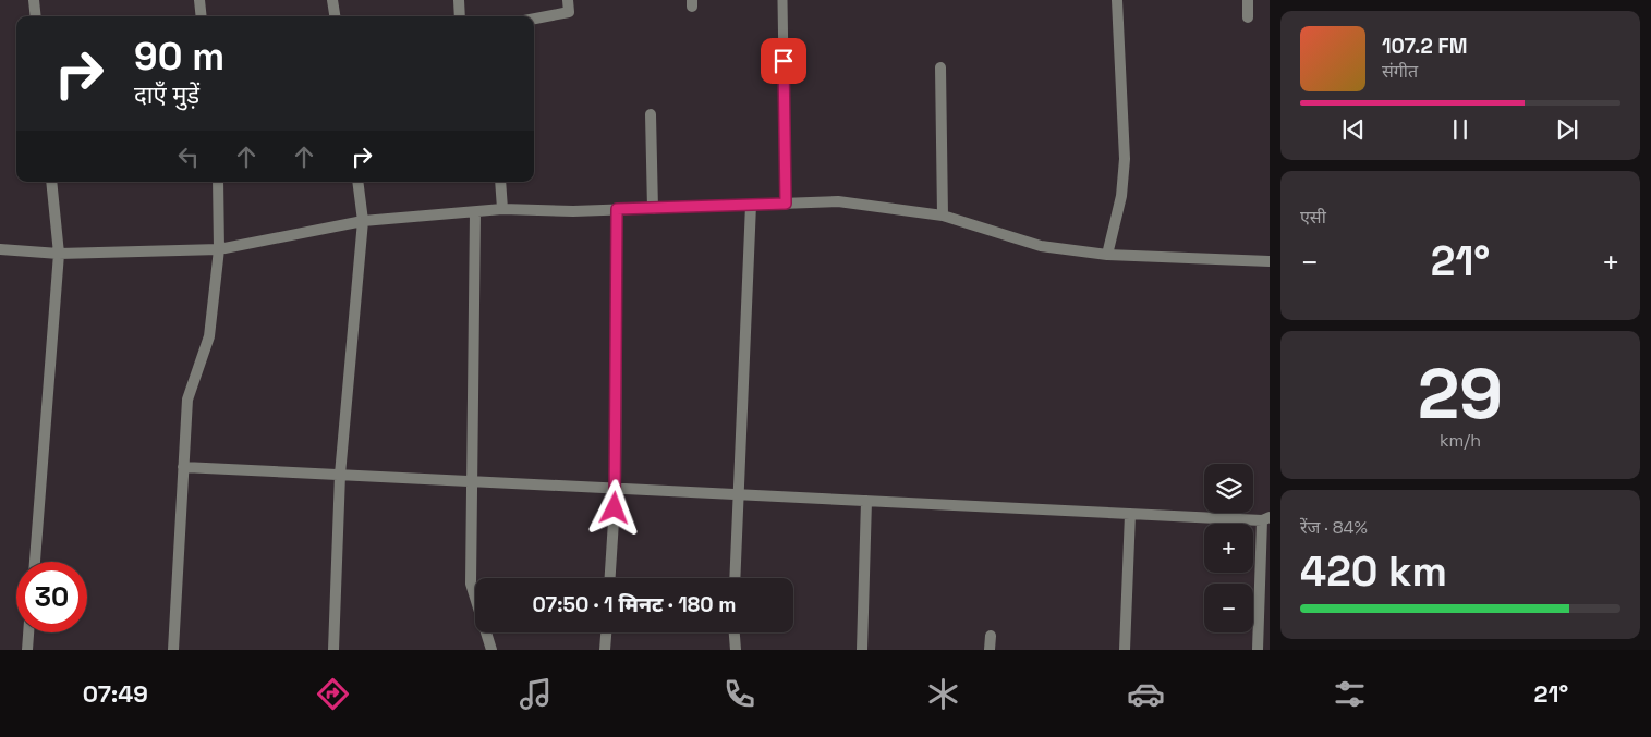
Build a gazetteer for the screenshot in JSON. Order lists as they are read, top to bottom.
{
  "page": {
    "turn": ["90 m", "दाएँ मुड़ें"],
    "song": ["107.2 FM", "संगीत"],
    "tile": [
      "एसी",
      ["29", "km/h"],
      ["रेंज · 84%", "420 km"]
    ],
    "heat": ["−", "21°", "+"],
    "map_buttons": ["+", "−"],
    "limit": "30",
    "trip": "07:50 · 1 मिनट · 180 m",
    "tabs": ["07:49", "21°"]
  }
}
